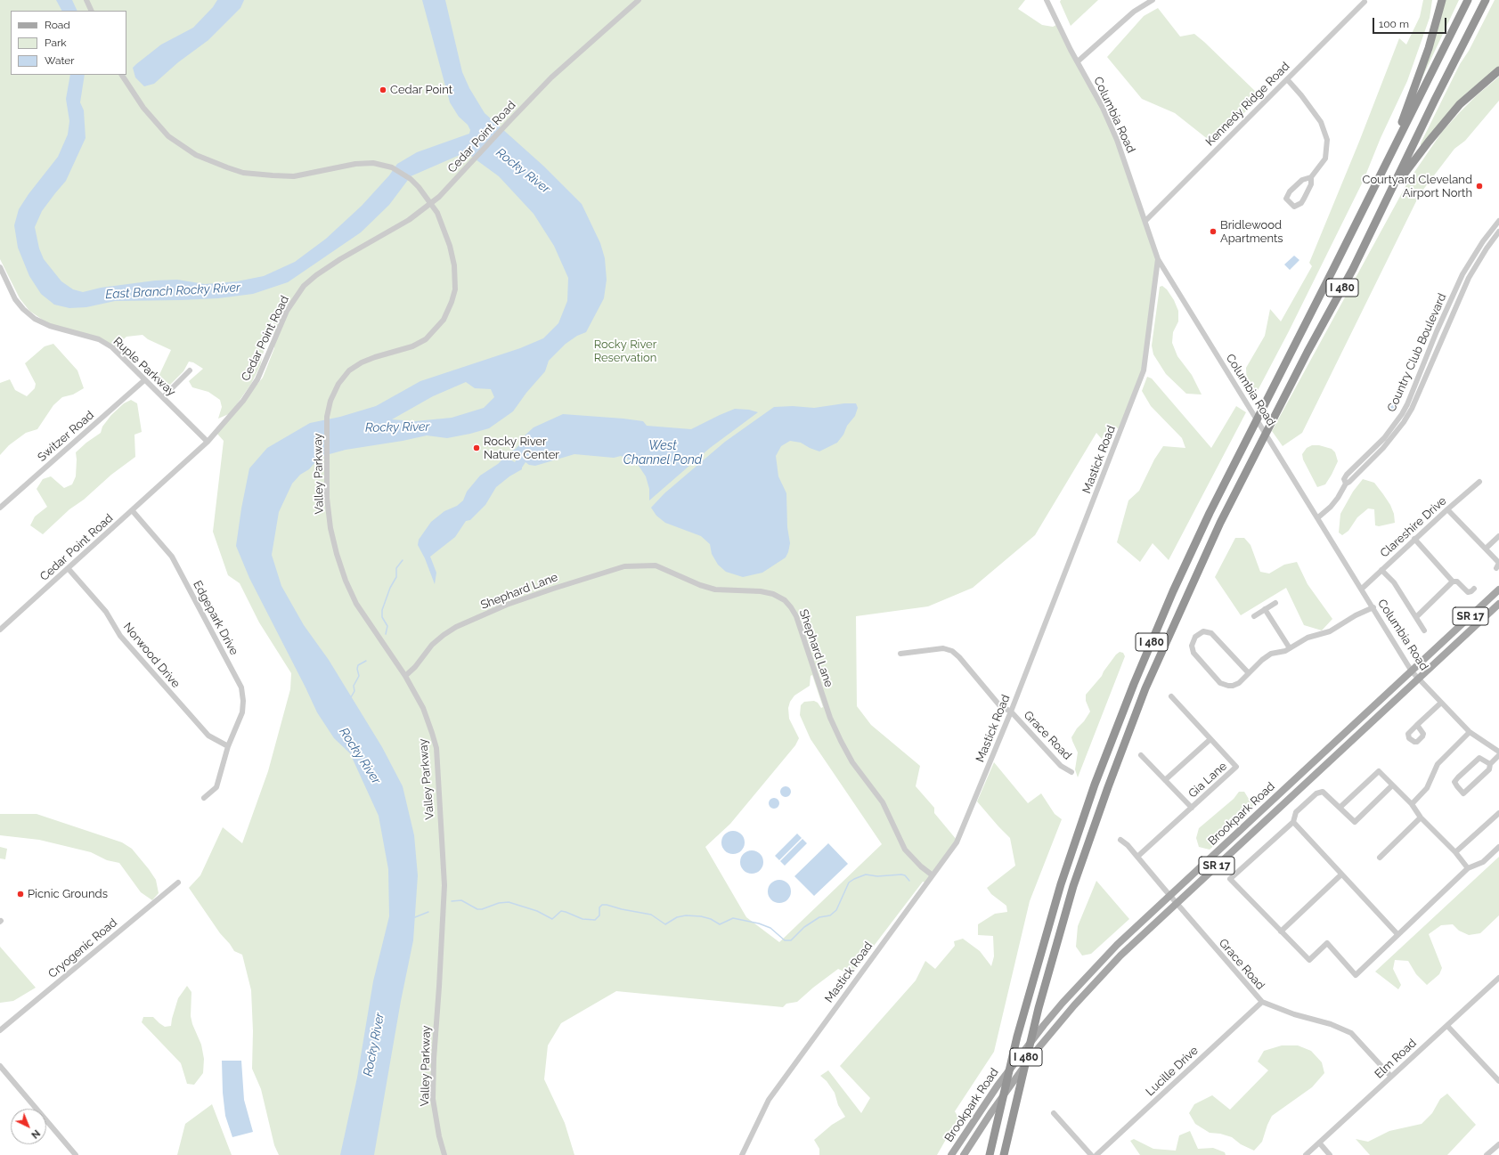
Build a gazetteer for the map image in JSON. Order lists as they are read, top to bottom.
{
  "streets": {
    "highway": ["I 480"],
    "main road": ["SR 17", "Brookpark Road"],
    "street": [
      "Kennedy Ridge Road",
      "Columbia Road",
      "Cedar Point Road",
      "Country Club Boulevard",
      "Ruple Parkway",
      "Switzer Road",
      "Mastick Road",
      "Valley Parkway",
      "Clareshire Drive",
      "Shephard Lane",
      "Edgepark Drive",
      "Norwood Drive",
      "Grace Road",
      "Gia Lane",
      "Cryogenic Road",
      "Elm Road",
      "Lucille Drive"
    ]
  },
  "crossings": [
    ["Kennedy Ridge Road", "Columbia Road"],
    ["Columbia Road", "Country Club Boulevard"],
    ["Columbia Road", "Mastick Road"],
    ["Columbia Road", "Clareshire Drive"],
    ["Columbia Road", "Brookpark Road"],
    ["Cedar Point Road", "Ruple Parkway"],
    ["Cedar Point Road", "Valley Parkway"],
    ["Cedar Point Road", "Edgepark Drive"],
    ["Cedar Point Road", "Norwood Drive"],
    ["Ruple Parkway", "Switzer Road"],
    ["Mastick Road", "Shephard Lane"],
    ["Mastick Road", "Grace Road"],
    ["Valley Parkway", "Shephard Lane"],
    ["Edgepark Drive", "Norwood Drive"],
    ["Grace Road", "Gia Lane"],
    ["Grace Road", "Brookpark Road"],
    ["Grace Road", "Elm Road"],
    ["Grace Road", "Lucille Drive"]
  ],
  "water": ["Rocky River", "East Branch Rocky River", "West Channel Pond"],
  "parks": ["Rocky River Reservation"],
  "places": [
    "Cedar Point",
    "Courtyard Cleveland Airport North",
    "Bridlewood Apartments",
    "Rocky River Nature Center",
    "Picnic Grounds"
  ],
  "legend": ["Road", "Park", "Water"],
  "scale_bar": "100 m",
  "north": "bottom right"
}
